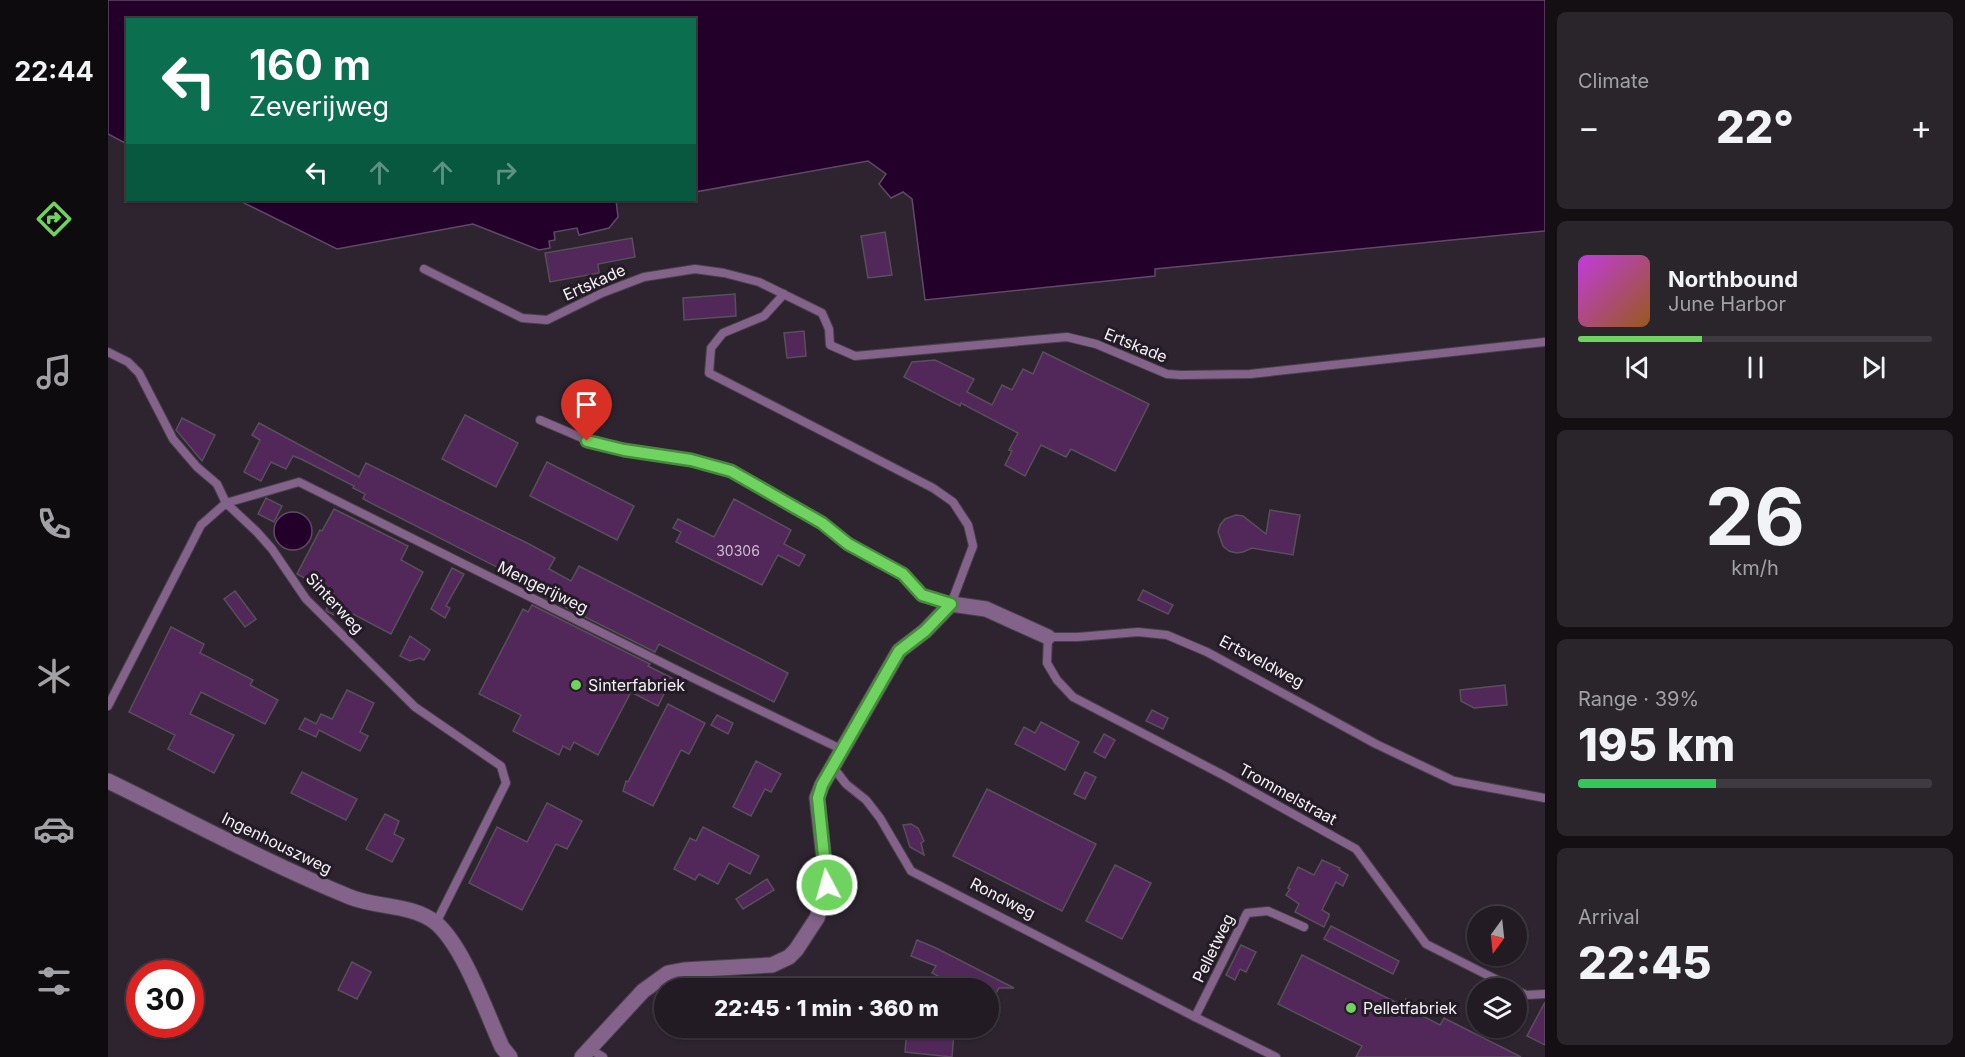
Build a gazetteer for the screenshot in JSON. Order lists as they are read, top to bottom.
{
  "streets": {
    "street": ["Ertsveldweg", "Ingenhouszweg"],
    "lane": [
      "Ertskade",
      "Mengerijweg",
      "Sinterweg",
      "Trommelstraat",
      "Rondweg",
      "Pelletweg"
    ]
  },
  "crossings": [
    ["Mengerijweg", "Sinterweg"],
    ["Sinterweg", "Ingenhouszweg"],
    ["Ertsveldweg", "Trommelstraat"],
    ["Rondweg", "Pelletweg"]
  ],
  "places": ["Sinterfabriek", "Pelletfabriek"],
  "house_numbers": ["30306"],
  "north": "bottom",
  "page": {
    "tabs": "22:44",
    "tile": [
      "Climate",
      ["26", "km/h"],
      ["Range · 39%", "195 km"],
      ["Arrival", "22:45"]
    ],
    "turn": ["160 m", "Zeverijweg"],
    "heat": ["−", "22°", "+"],
    "song": ["Northbound", "June Harbor"],
    "limit": "30",
    "trip": "22:45 · 1 min · 360 m"
  }
}
